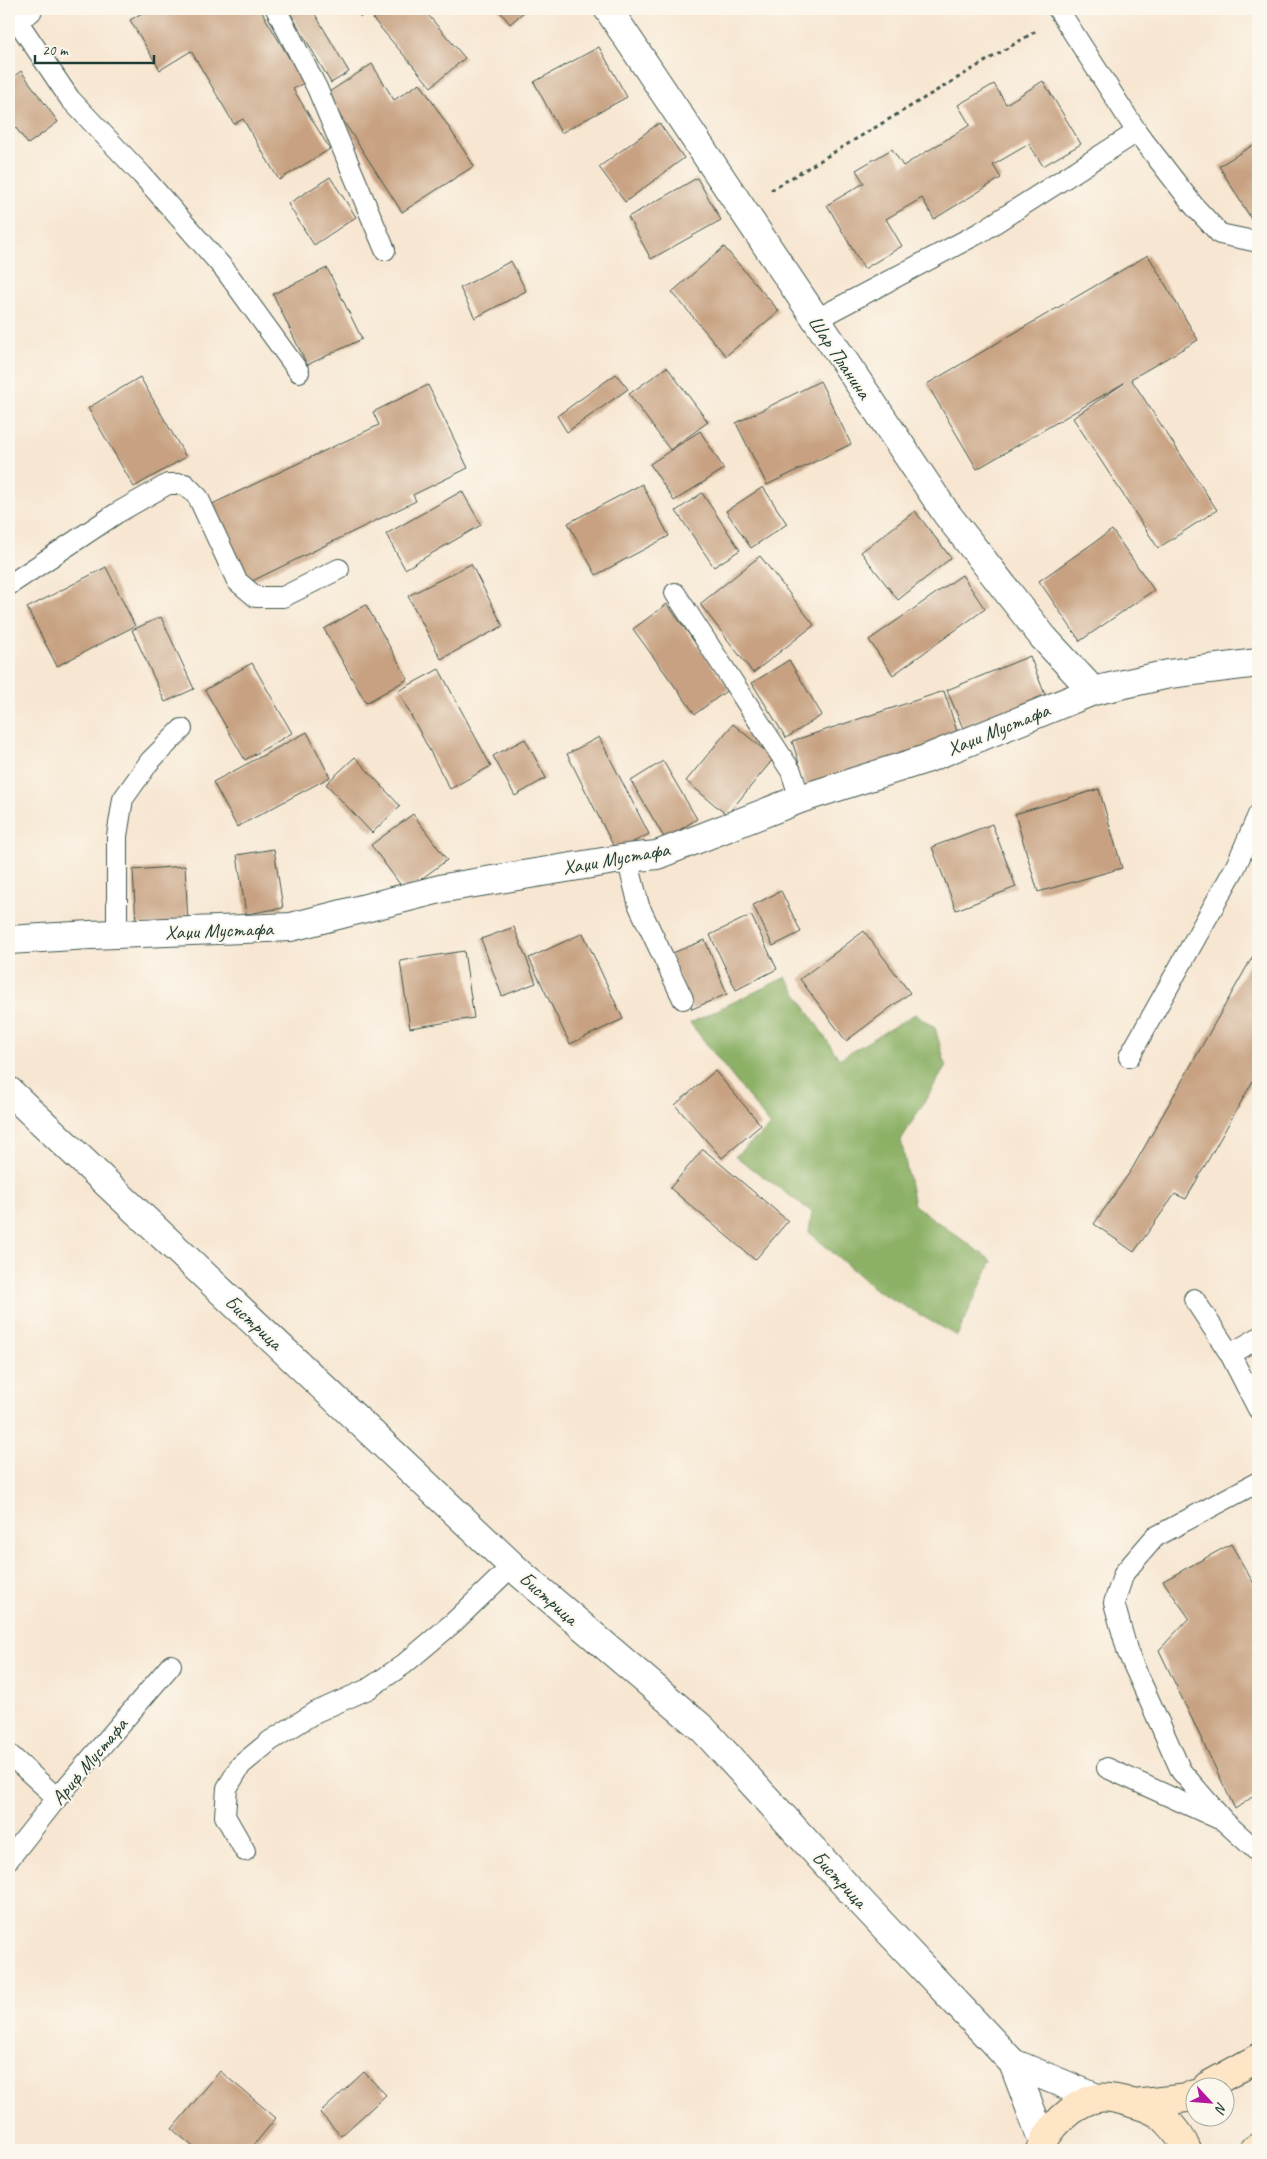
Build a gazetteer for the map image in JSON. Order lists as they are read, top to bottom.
{
  "streets": {
    "street": ["Шар Планина", "Хаџи Мустафа", "Бистрица"],
    "lane": ["Ариф Мустафа"]
  },
  "crossings": [
    ["Шар Планина", "Хаџи Мустафа"]
  ],
  "scale_bar": "20 m",
  "north": "bottom right"
}
